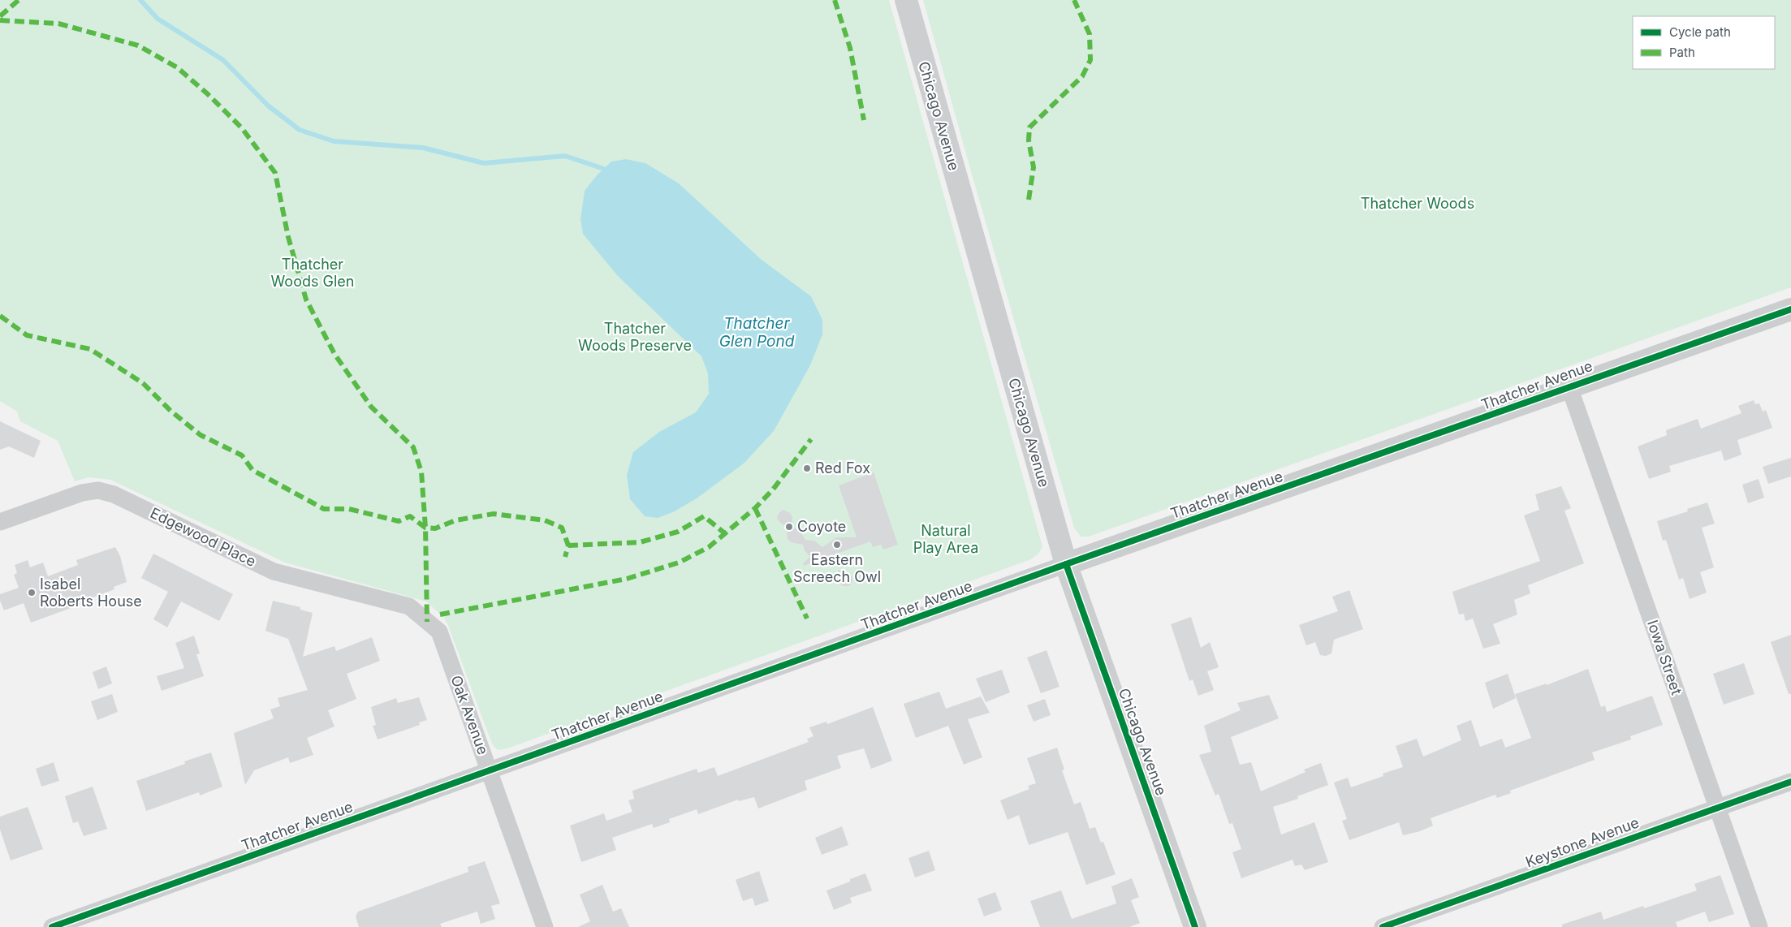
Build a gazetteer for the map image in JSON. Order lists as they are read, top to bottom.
{
  "streets": {
    "main road": ["Chicago Avenue"],
    "street": [
      "Thatcher Avenue",
      "Edgewood Place",
      "Iowa Street",
      "Oak Avenue",
      "Keystone Avenue"
    ]
  },
  "crossings": [
    ["Chicago Avenue", "Thatcher Avenue"],
    ["Thatcher Avenue", "Iowa Street"],
    ["Thatcher Avenue", "Oak Avenue"],
    ["Edgewood Place", "Oak Avenue"],
    ["Iowa Street", "Keystone Avenue"]
  ],
  "water": ["Thatcher Glen Pond"],
  "parks": [
    "Thatcher Woods",
    "Thatcher Woods Glen",
    "Thatcher Woods Preserve",
    "Natural Play Area"
  ],
  "places": [
    "Red Fox",
    "Coyote",
    "Eastern Screech Owl",
    "Isabel Roberts House"
  ],
  "legend": ["Cycle path", "Path"]
}
